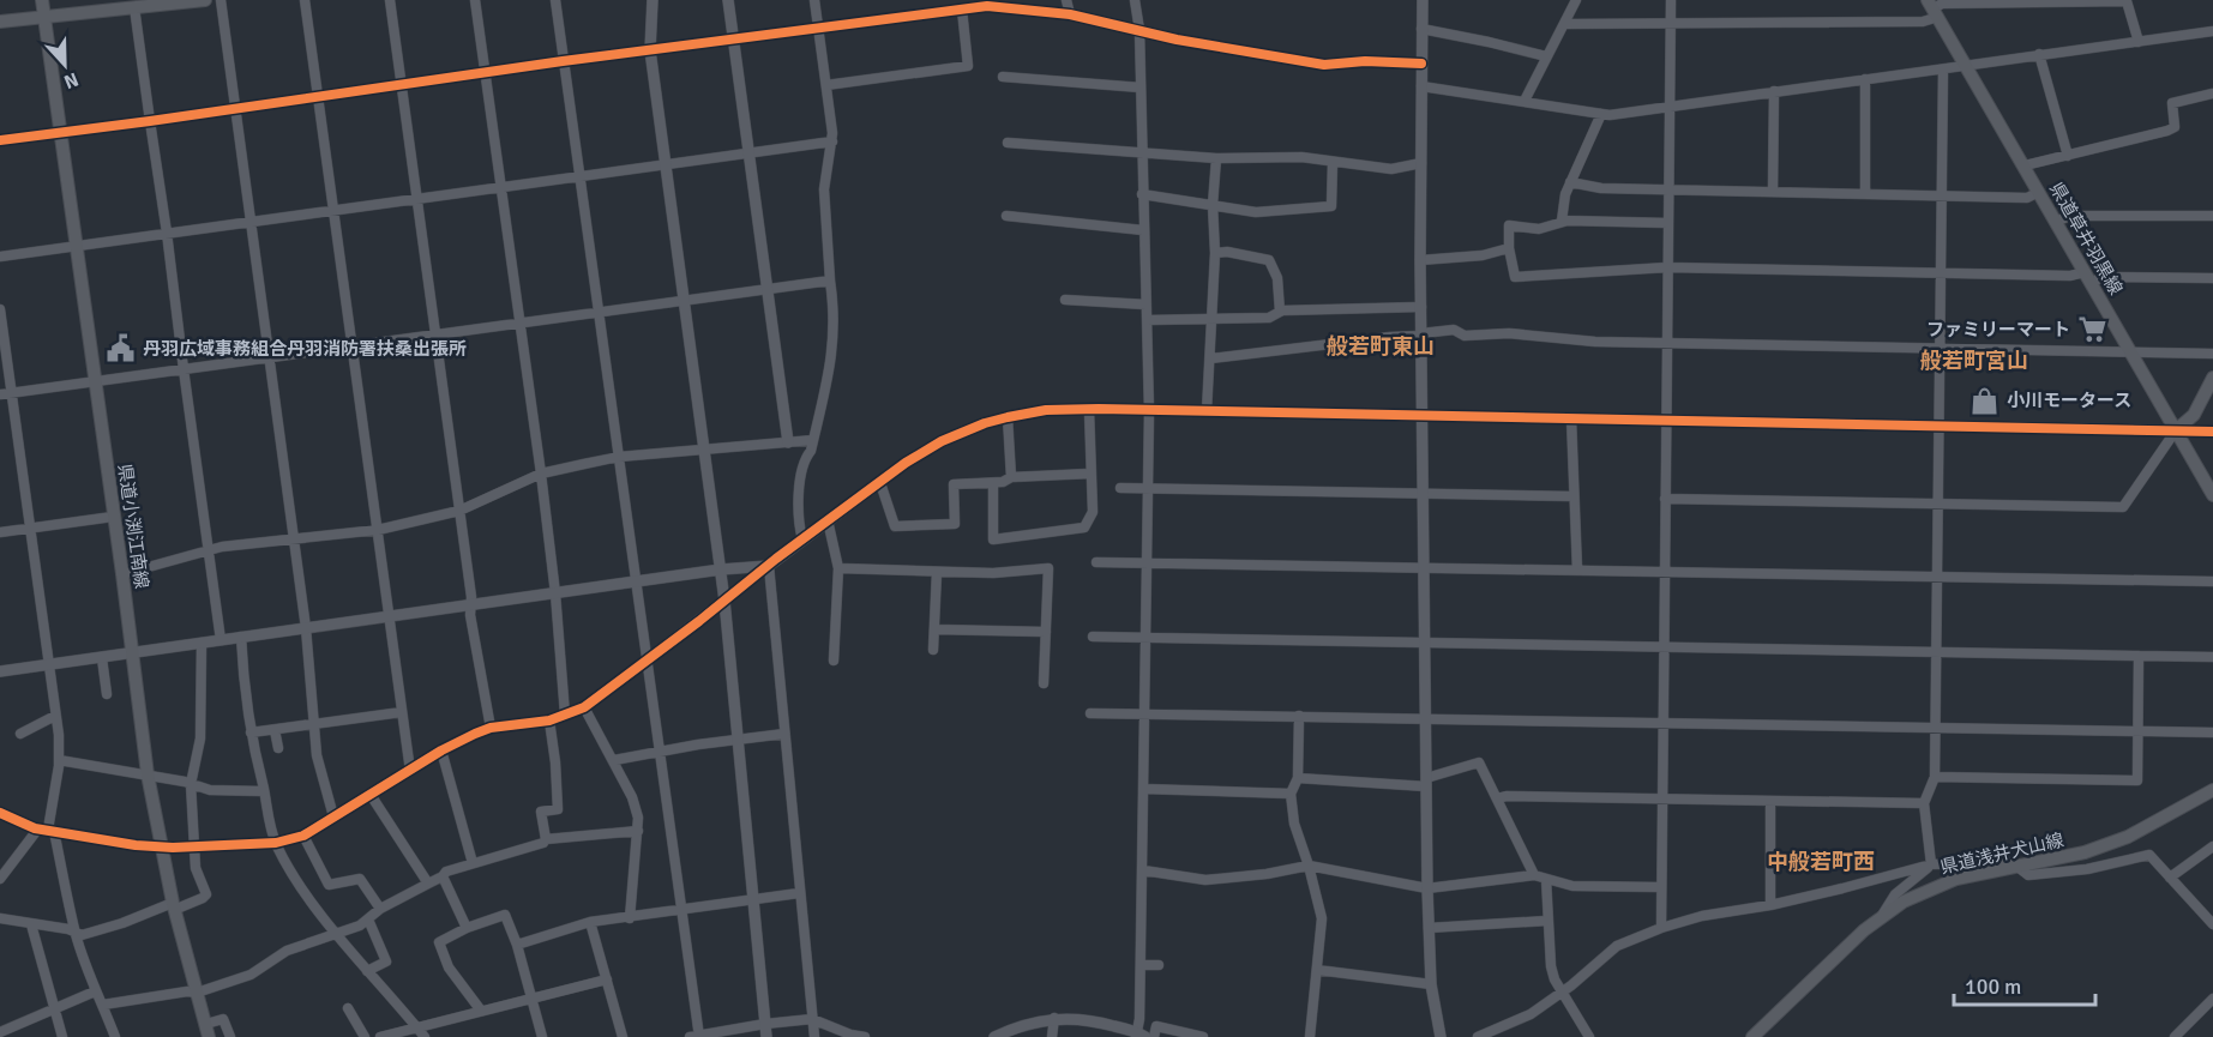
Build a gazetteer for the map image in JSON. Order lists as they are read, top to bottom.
{
  "streets": {
    "main road": ["県道草井羽黒線", "県道小渕江南線", "県道浅井犬山線"]
  },
  "districts": ["般若町東山", "般若町宮山", "中般若町西"],
  "places": {
    "supermarket": ["ファミリーマート"],
    "public building": ["丹羽広域事務組合丹羽消防署扶桑出張所"],
    "shop": ["小川モータース"]
  },
  "scale_bar": "100 m",
  "north": "bottom"
}
